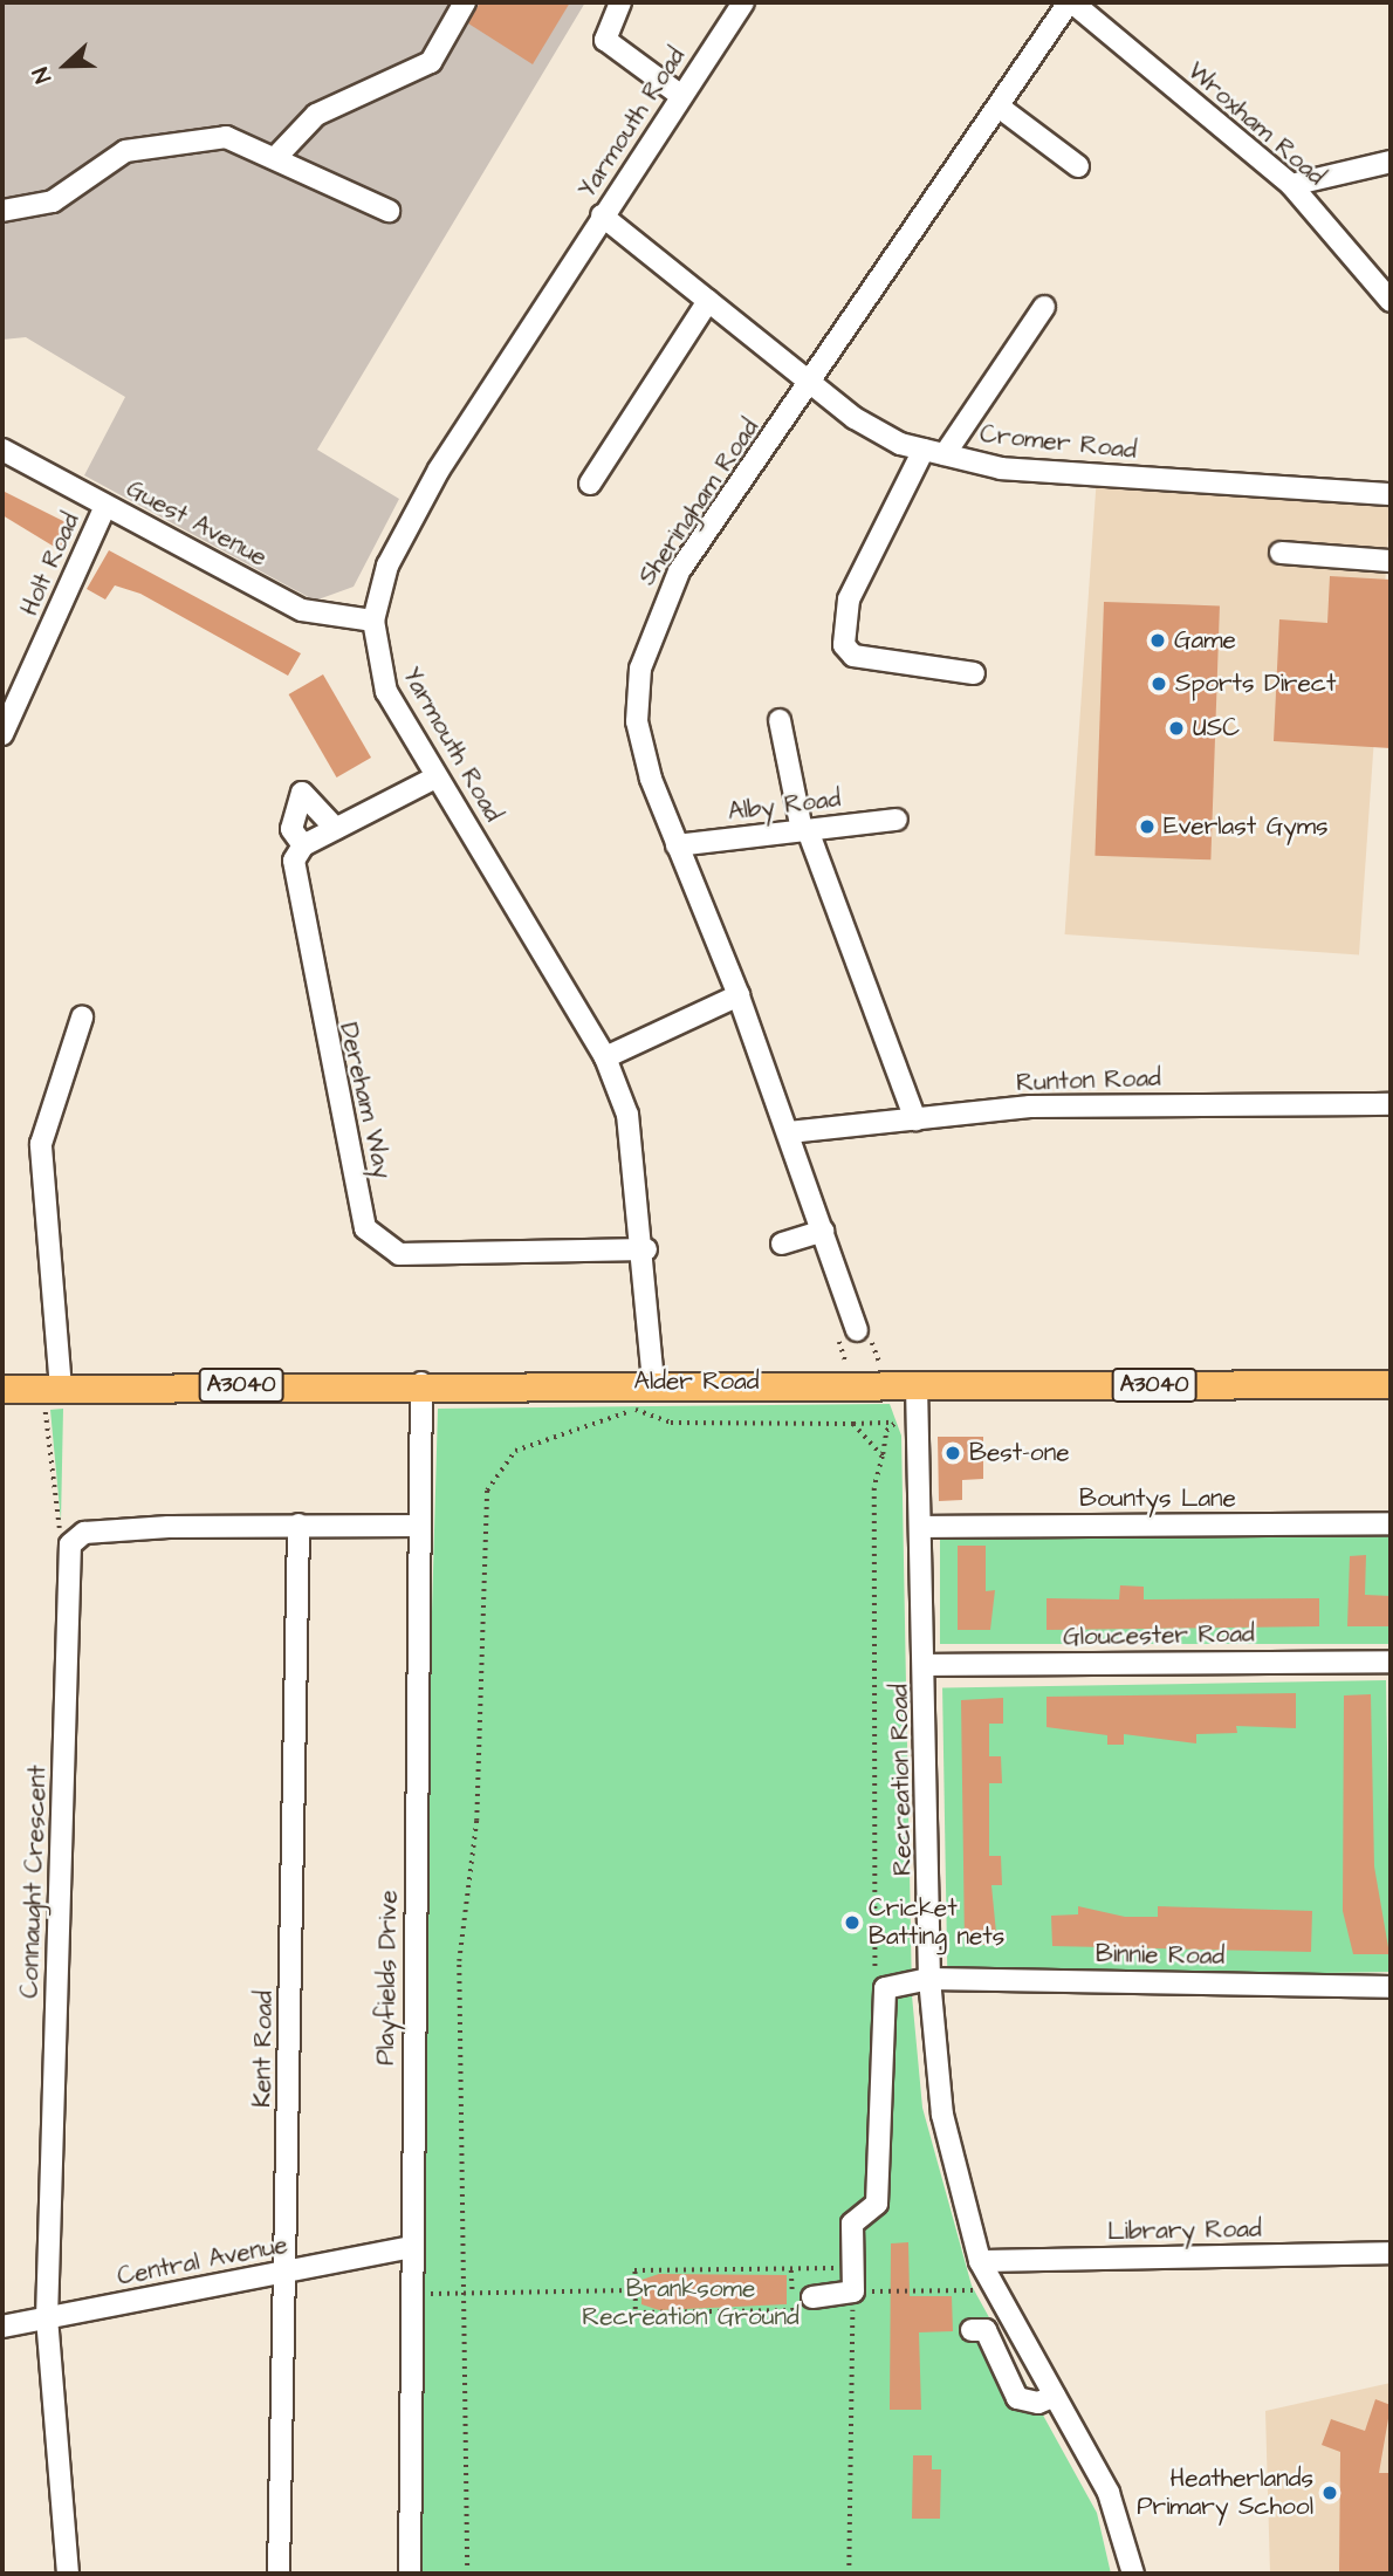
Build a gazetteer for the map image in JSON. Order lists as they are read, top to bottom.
{
  "streets": {
    "main road": ["Alder Road", "A3040"],
    "street": [
      "Yarmouth Road",
      "Wroxham Road",
      "Cromer Road",
      "Sheringham Road",
      "Guest Avenue",
      "Holt Road",
      "Alby Road",
      "Runton Road",
      "Dereham Way",
      "Bountys Lane",
      "Gloucester Road",
      "Recreation Road",
      "Connaught Crescent",
      "Binnie Road",
      "Playfields Drive",
      "Kent Road",
      "Library Road",
      "Central Avenue"
    ]
  },
  "crossings": [
    ["Yarmouth Road", "Cromer Road"],
    ["Yarmouth Road", "Guest Avenue"],
    ["Yarmouth Road", "Dereham Way"],
    ["Yarmouth Road", "Alder Road"],
    ["Wroxham Road", "Sheringham Road"],
    ["Cromer Road", "Sheringham Road"],
    ["Sheringham Road", "Alby Road"],
    ["Sheringham Road", "Runton Road"],
    ["Guest Avenue", "Holt Road"],
    ["Alder Road", "Recreation Road"],
    ["Alder Road", "Playfields Drive"],
    ["Bountys Lane", "Recreation Road"],
    ["Gloucester Road", "Recreation Road"],
    ["Recreation Road", "Binnie Road"],
    ["Recreation Road", "Library Road"],
    ["Connaught Crescent", "Central Avenue"],
    ["Playfields Drive", "Central Avenue"],
    ["Kent Road", "Central Avenue"]
  ],
  "parks": ["Branksome Recreation Ground"],
  "places": [
    "Game",
    "Sports Direct",
    "USC",
    "Everlast Gyms",
    "Best-one",
    "Cricket Batting nets",
    "Heatherlands Primary School"
  ],
  "north": "left"
}
